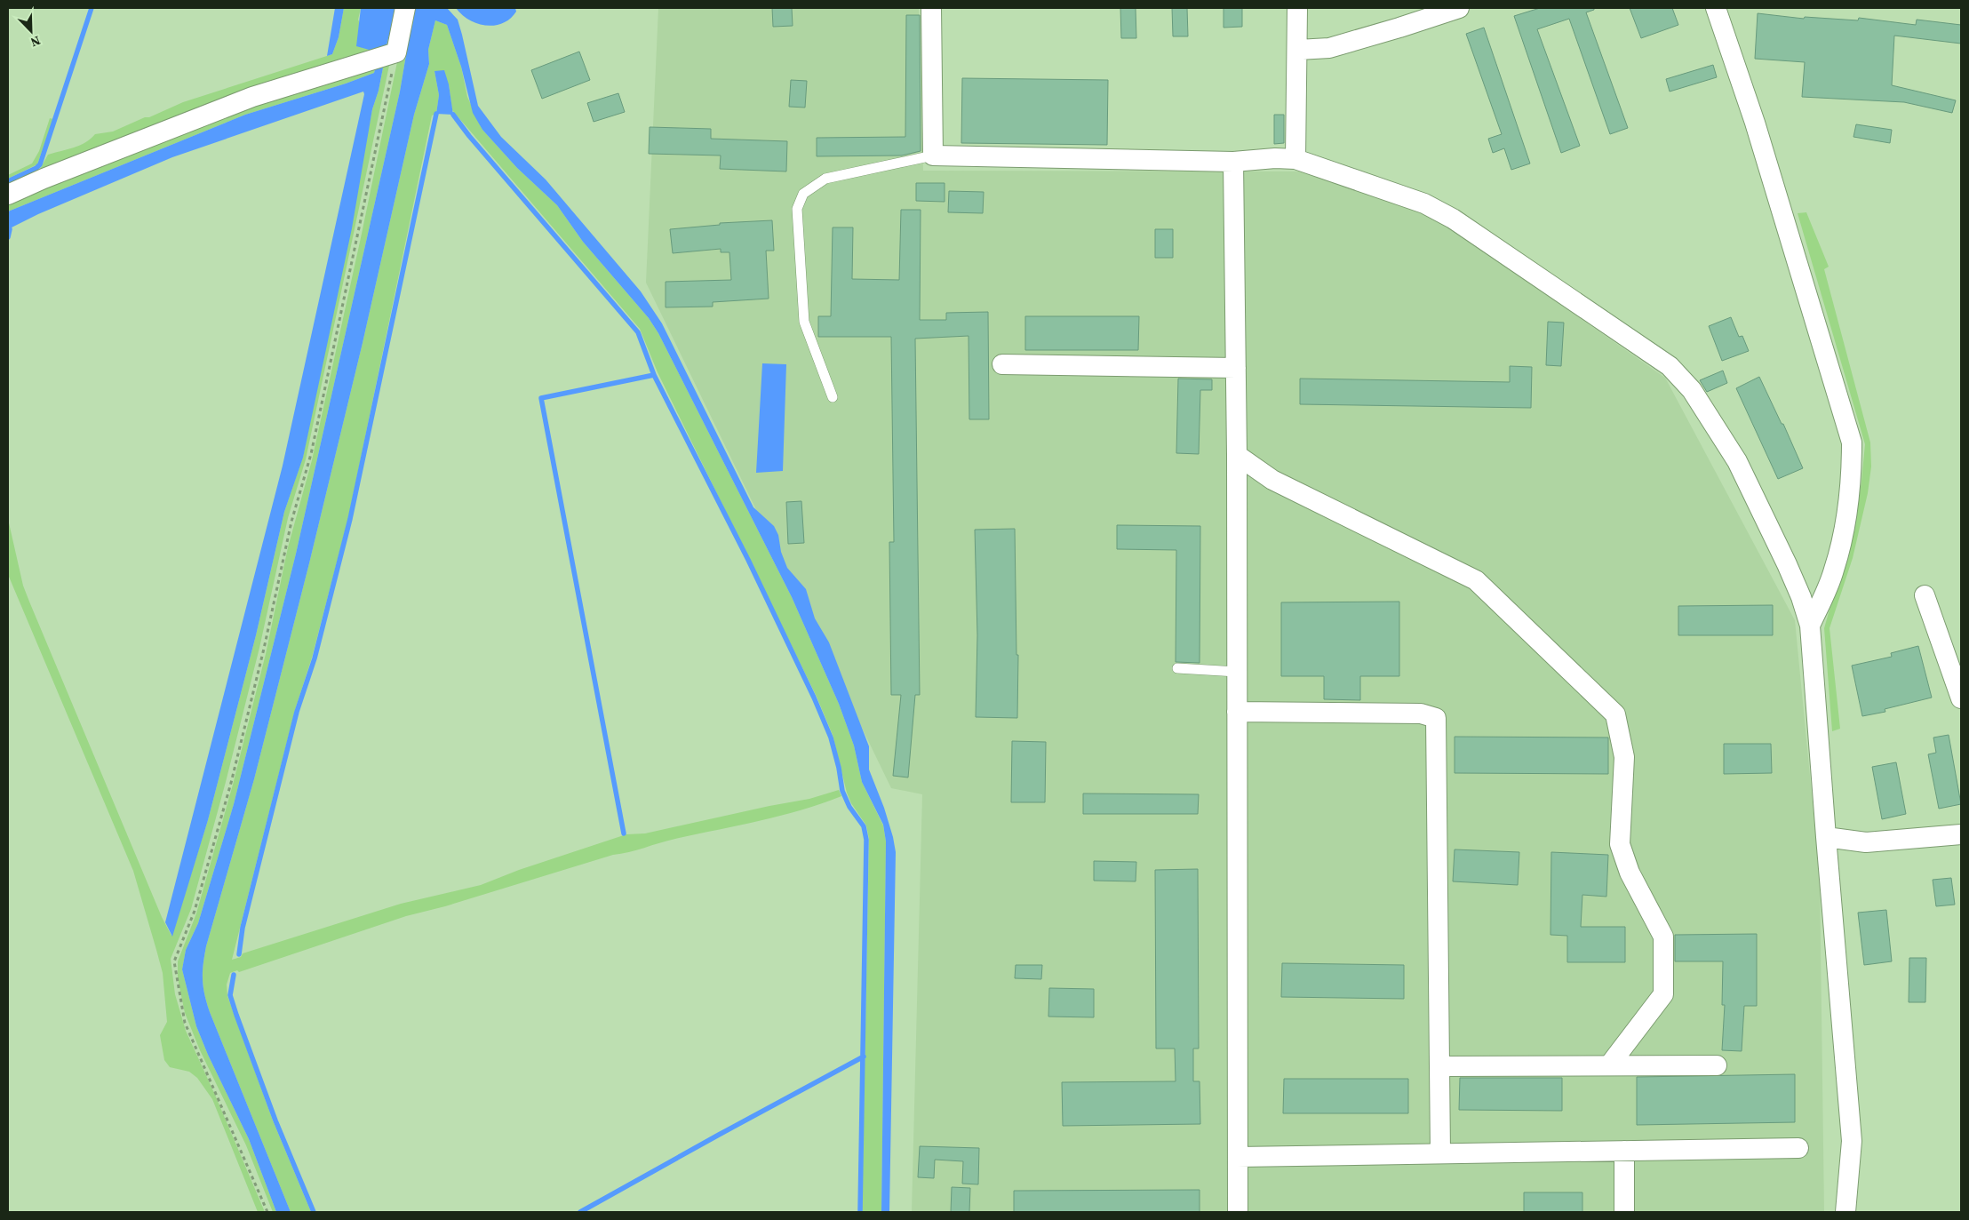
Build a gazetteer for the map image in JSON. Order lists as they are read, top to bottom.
{
  "north": "bottom right"
}
